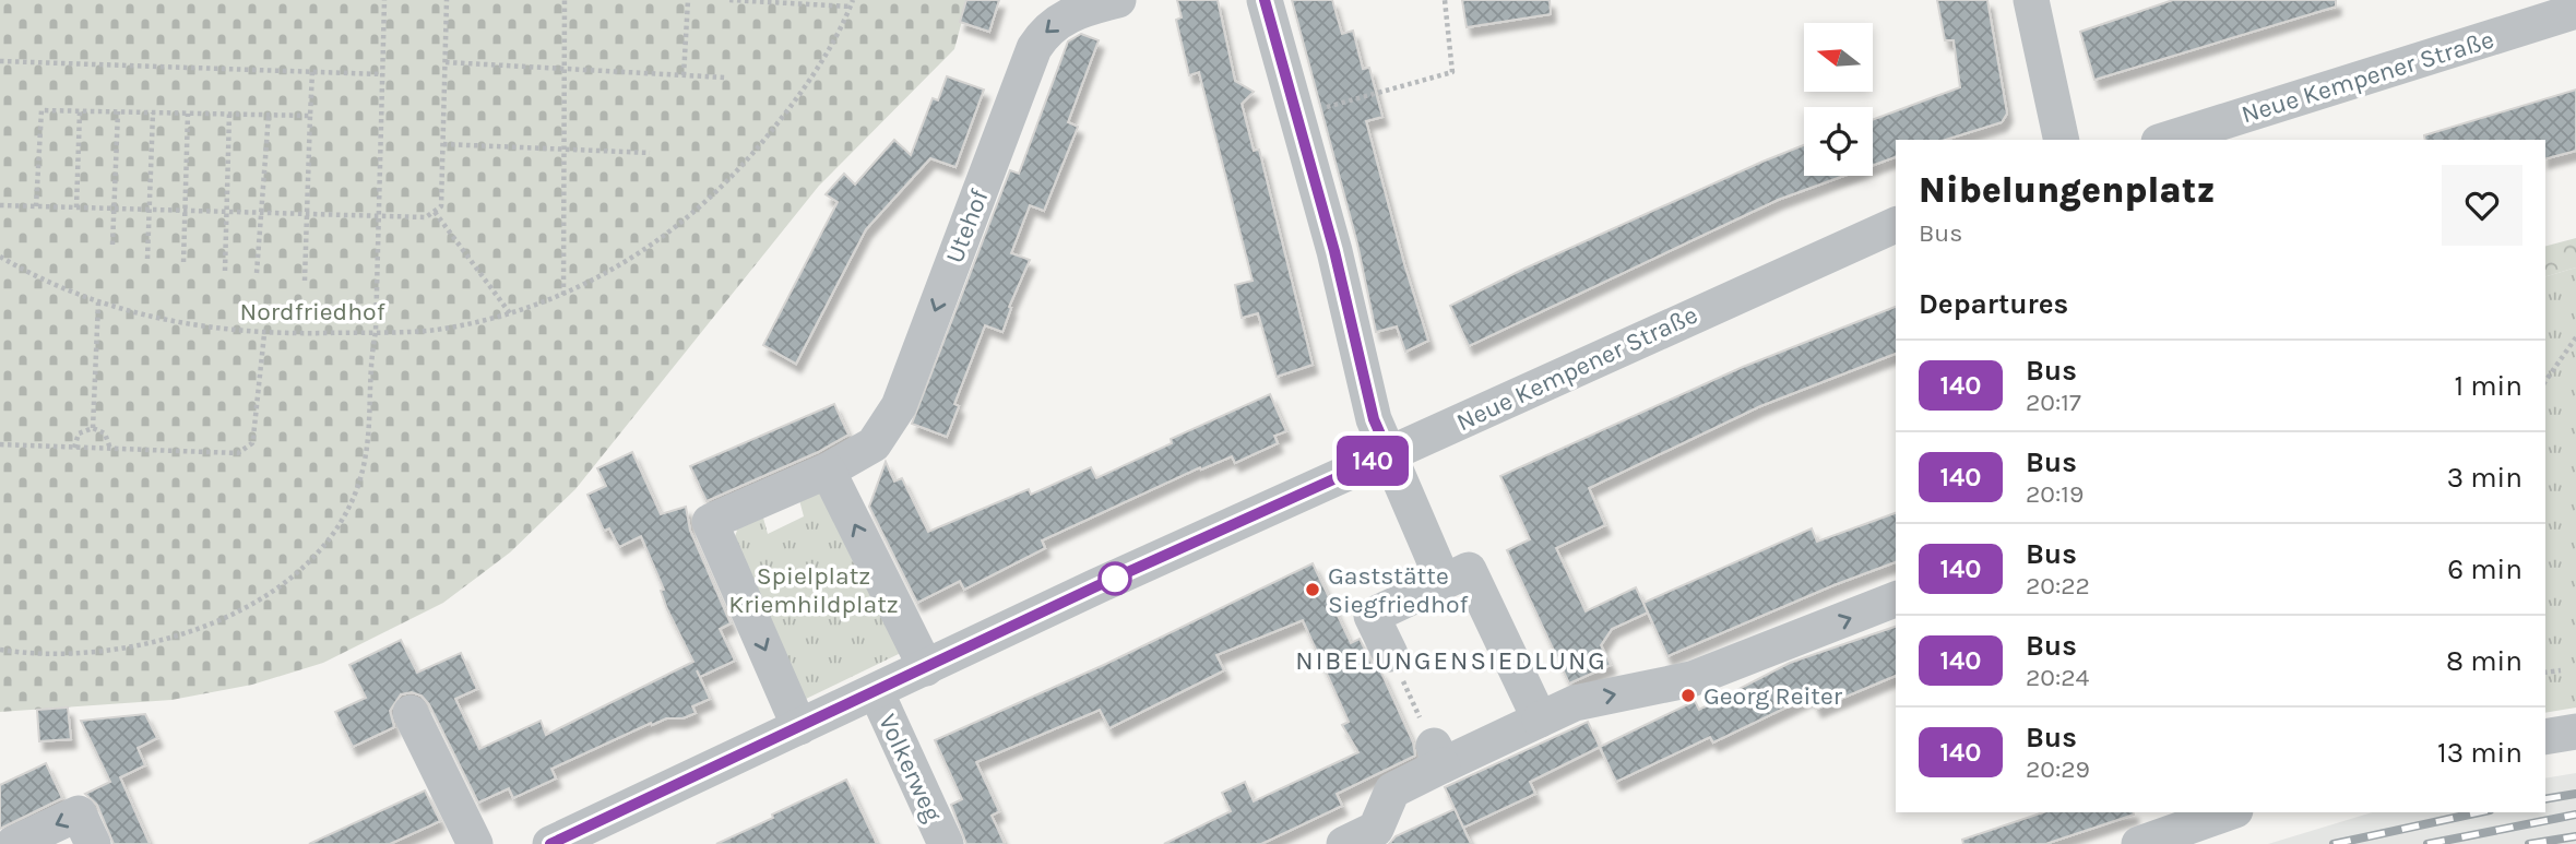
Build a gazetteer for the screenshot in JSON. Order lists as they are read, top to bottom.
{
  "streets": {
    "street": ["Neue Kempener Straße", "Utehof", "Volkerweg"]
  },
  "crossings": [
    ["Neue Kempener Straße", "Utehof"],
    ["Neue Kempener Straße", "Volkerweg"]
  ],
  "one_way": ["Utehof"],
  "districts": ["NIBELUNGENSIEDLUNG"],
  "parks": ["Nordfriedhof", "Spielplatz Kriemhildplatz"],
  "places": ["Gaststätte Siegfriedhof", "Georg Reiter"],
  "lines": ["bus line 140"],
  "north": "left",
  "page": {
    "on_map": "140",
    "heading": [
      ["Nibelungenplatz", "Bus"],
      "Departures"
    ],
    "list": [
      {
        "mark": "140",
        "name": "Bus",
        "note": "20:17",
        "value": "1 min"
      },
      {
        "mark": "140",
        "name": "Bus",
        "note": "20:19",
        "value": "3 min"
      },
      {
        "mark": "140",
        "name": "Bus",
        "note": "20:22",
        "value": "6 min"
      },
      {
        "mark": "140",
        "name": "Bus",
        "note": "20:24",
        "value": "8 min"
      },
      {
        "mark": "140",
        "name": "Bus",
        "note": "20:29",
        "value": "13 min"
      }
    ]
  }
}
